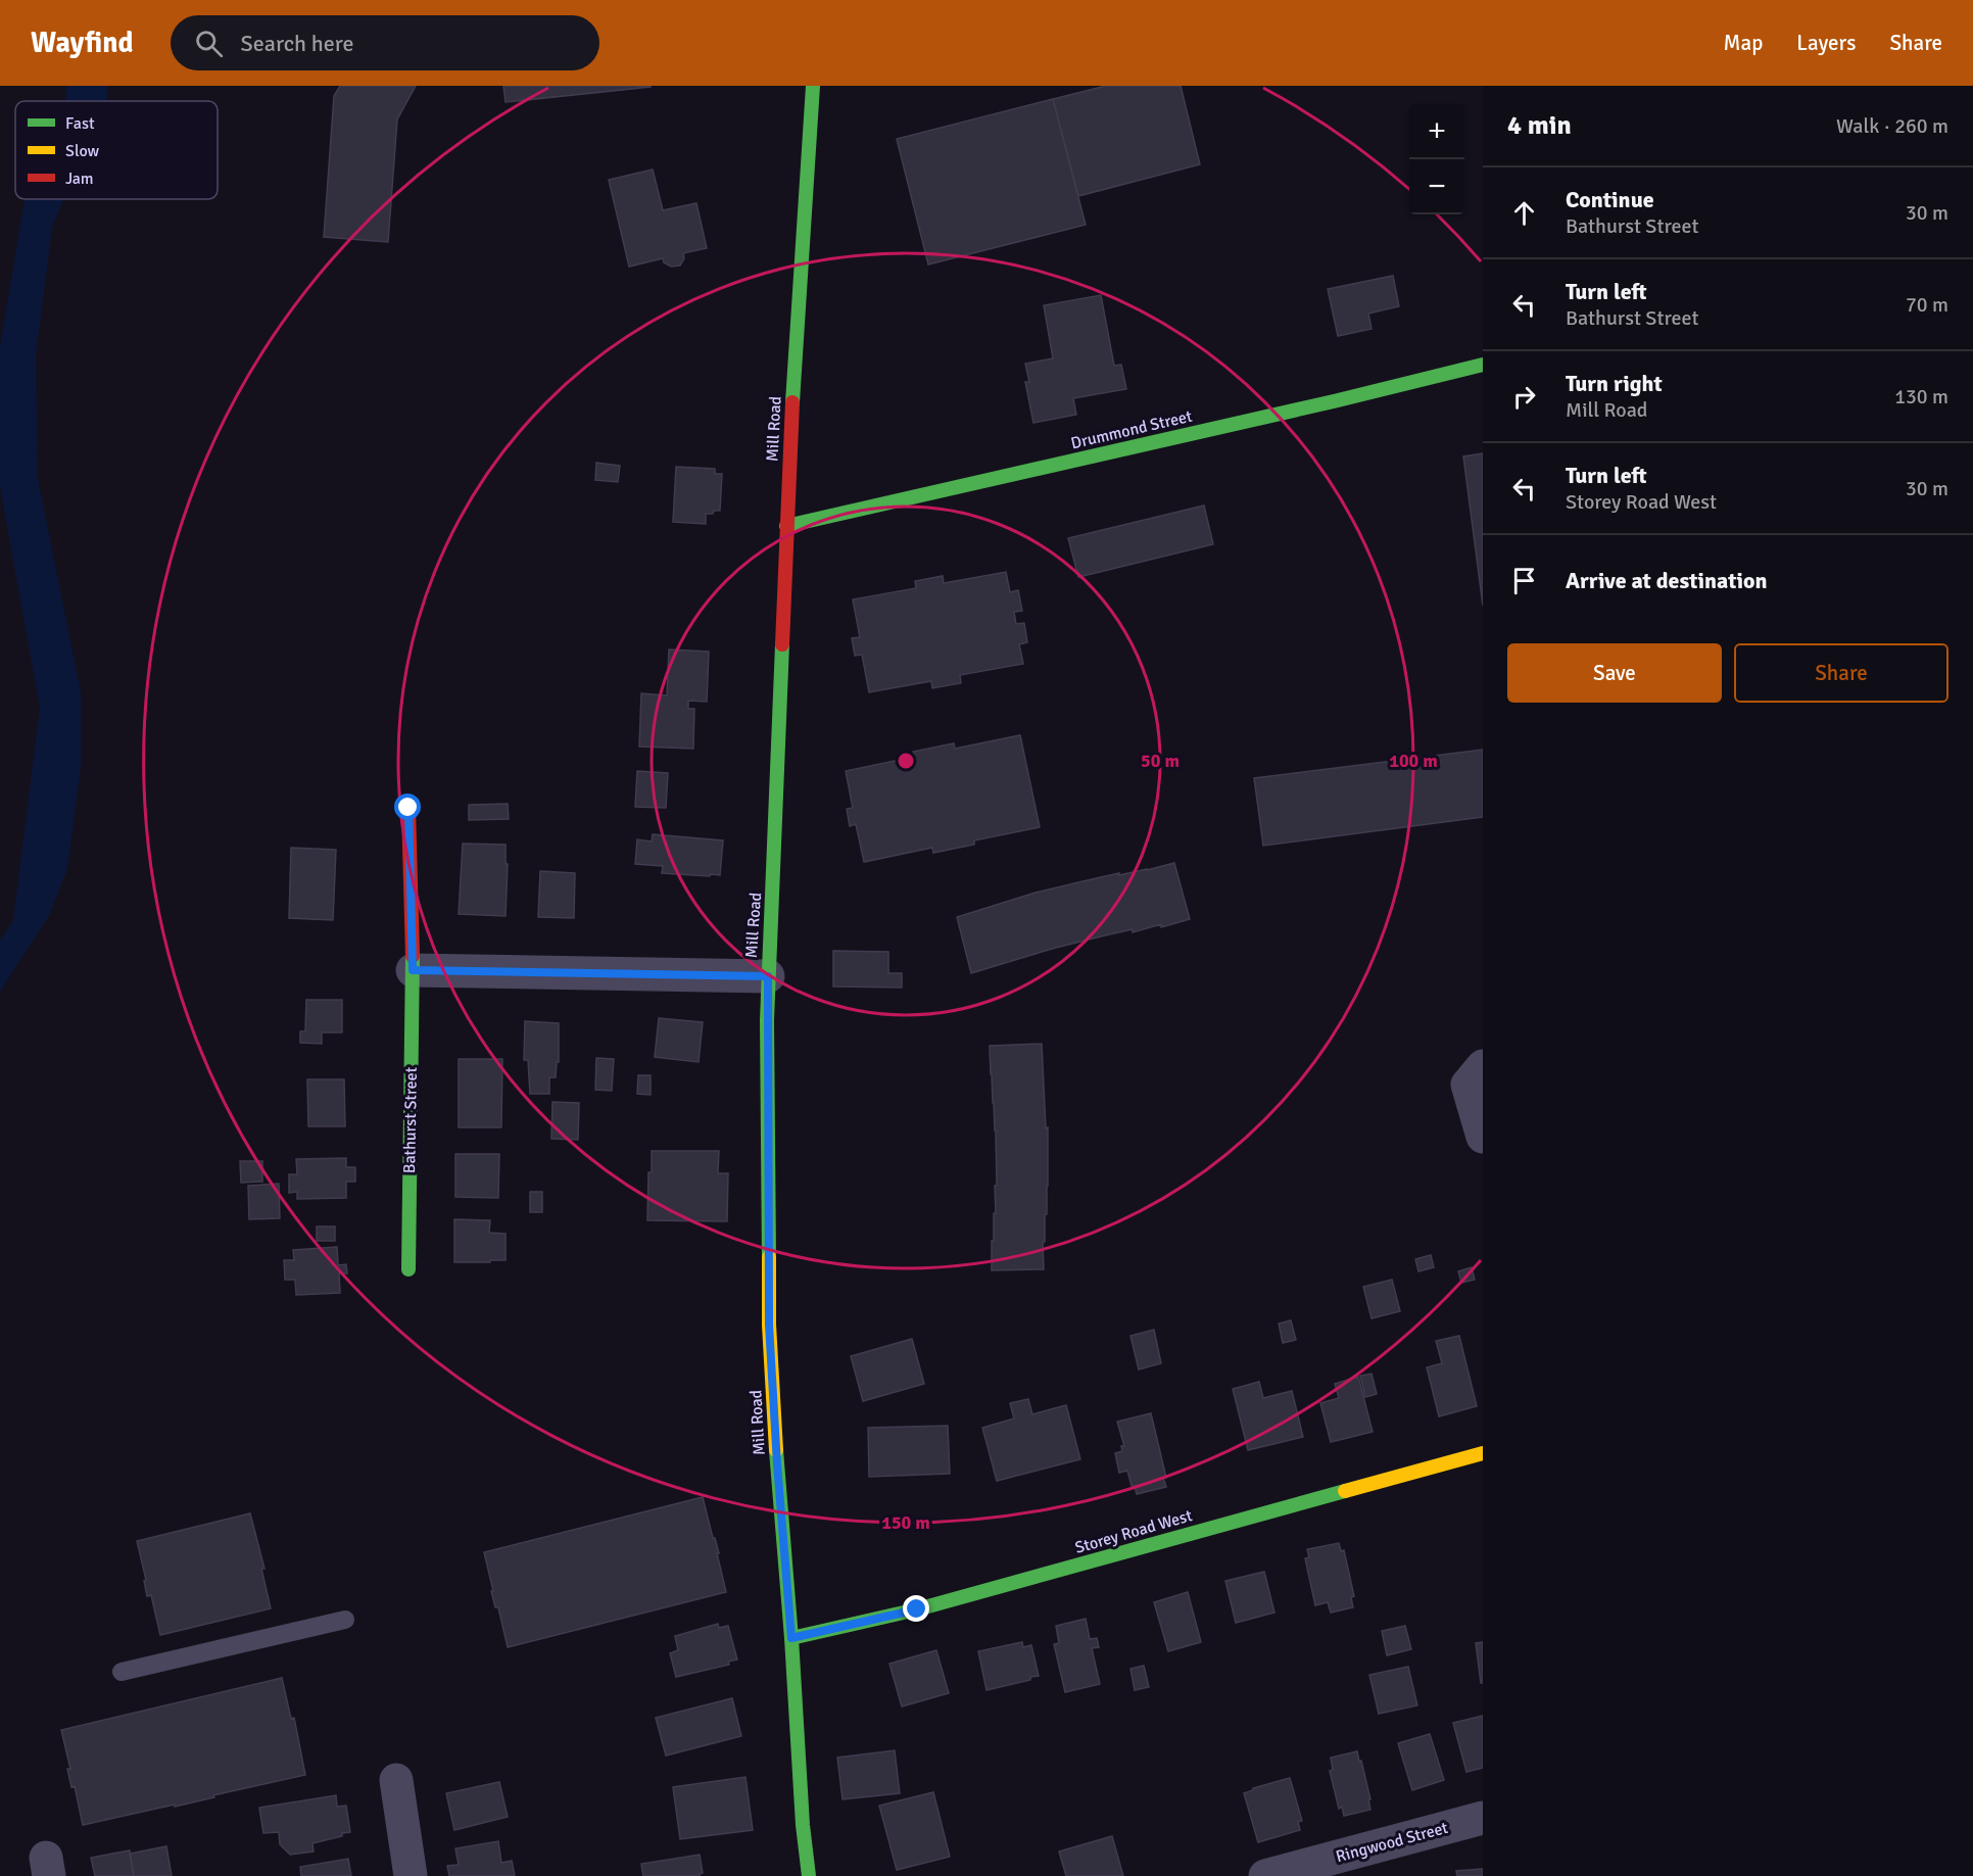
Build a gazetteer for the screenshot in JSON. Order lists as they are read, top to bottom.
{
  "streets": {
    "street": [
      "Mill Road",
      "Drummond Street",
      "Bathurst Street",
      "Storey Road West",
      "Ringwood Street"
    ]
  },
  "crossings": [
    ["Mill Road", "Drummond Street"],
    ["Mill Road", "Storey Road West"]
  ],
  "legend": ["Fast", "Slow", "Jam"],
  "page": {
    "header": "Wayfind",
    "search": "Search here",
    "nav": ["Map", "Layers", "Share"],
    "heading": ["4 min", "Walk · 260 m"],
    "map_buttons": ["+", "−"],
    "list": [
      ["Continue", "Bathurst Street", "30 m"],
      ["Turn left", "Bathurst Street", "70 m"],
      ["Turn right", "Mill Road", "130 m"],
      ["Turn left", "Storey Road West", "30 m"],
      "Arrive at destination"
    ],
    "buttons": ["Save", "Share"]
  },
  "rings": ["50 m", "100 m", "150 m"]
}
